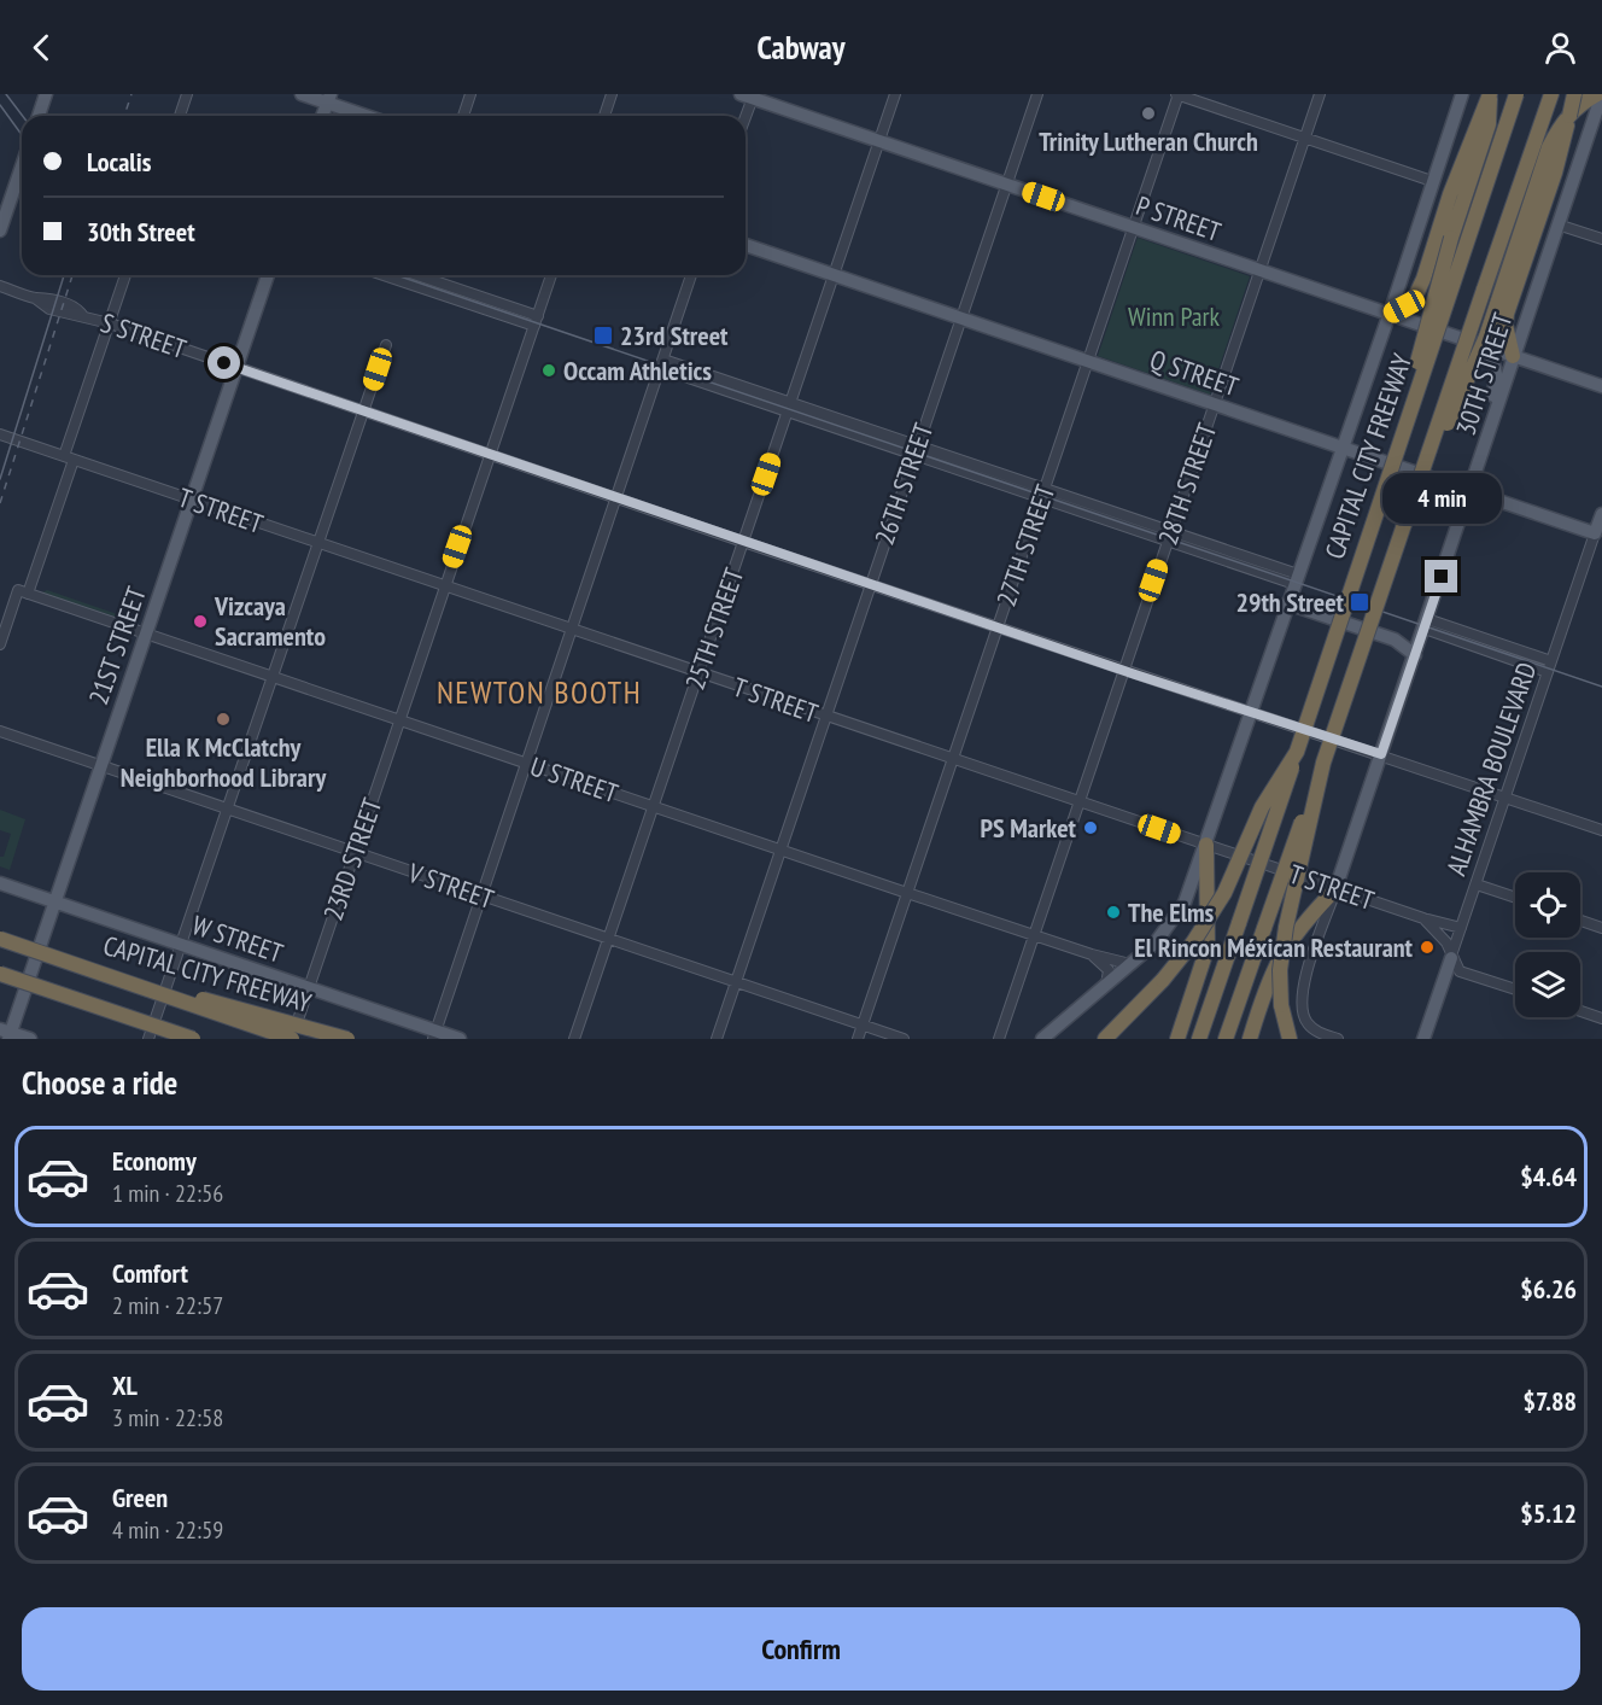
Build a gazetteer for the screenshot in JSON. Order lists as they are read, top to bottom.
{
  "streets": {
    "highway": ["CAPITAL CITY FREEWAY"],
    "main road": [
      "P STREET",
      "Q STREET",
      "30TH STREET",
      "21ST STREET",
      "ALHAMBRA BOULEVARD",
      "W STREET"
    ],
    "street": [
      "S STREET",
      "26TH STREET",
      "28TH STREET",
      "T STREET",
      "27TH STREET",
      "25TH STREET",
      "U STREET",
      "23RD STREET",
      "V STREET"
    ]
  },
  "crossings": [
    ["P STREET", "30TH STREET"],
    ["P STREET", "26TH STREET"],
    ["P STREET", "28TH STREET"],
    ["P STREET", "27TH STREET"],
    ["P STREET", "25TH STREET"],
    ["S STREET", "30TH STREET"],
    ["S STREET", "26TH STREET"],
    ["S STREET", "28TH STREET"],
    ["S STREET", "27TH STREET"],
    ["S STREET", "25TH STREET"],
    ["S STREET", "21ST STREET"],
    ["S STREET", "ALHAMBRA BOULEVARD"],
    ["S STREET", "23RD STREET"],
    ["Q STREET", "30TH STREET"],
    ["Q STREET", "26TH STREET"],
    ["Q STREET", "28TH STREET"],
    ["Q STREET", "27TH STREET"],
    ["Q STREET", "25TH STREET"],
    ["Q STREET", "ALHAMBRA BOULEVARD"],
    ["30TH STREET", "T STREET"],
    ["26TH STREET", "T STREET"],
    ["26TH STREET", "U STREET"],
    ["26TH STREET", "V STREET"],
    ["28TH STREET", "T STREET"],
    ["28TH STREET", "U STREET"],
    ["T STREET", "27TH STREET"],
    ["T STREET", "25TH STREET"],
    ["T STREET", "21ST STREET"],
    ["T STREET", "ALHAMBRA BOULEVARD"],
    ["T STREET", "23RD STREET"],
    ["27TH STREET", "U STREET"],
    ["27TH STREET", "V STREET"],
    ["25TH STREET", "U STREET"],
    ["25TH STREET", "V STREET"],
    ["21ST STREET", "U STREET"],
    ["21ST STREET", "V STREET"],
    ["21ST STREET", "W STREET"],
    ["U STREET", "23RD STREET"],
    ["23RD STREET", "V STREET"],
    ["23RD STREET", "W STREET"]
  ],
  "districts": ["NEWTON BOOTH"],
  "parks": ["Winn Park"],
  "places": {
    "other": [
      "Trinity Lutheran Church",
      "Occam Athletics",
      "Vizcaya Sacramento",
      "Ella K McClatchy Neighborhood Library",
      "PS Market",
      "The Elms",
      "El Rincon Méxican Restaurant"
    ],
    "transit": ["23rd Street", "29th Street"]
  },
  "page": {
    "header": "Cabway",
    "banner": ["Localis", "30th Street"],
    "bubble": "4 min",
    "heading": "Choose a ride",
    "list": [
      {
        "name": "Economy",
        "note": "1 min · 22:56",
        "value": "$4.64"
      },
      {
        "name": "Comfort",
        "note": "2 min · 22:57",
        "value": "$6.26"
      },
      {
        "name": "XL",
        "note": "3 min · 22:58",
        "value": "$7.88"
      },
      {
        "name": "Green",
        "note": "4 min · 22:59",
        "value": "$5.12"
      }
    ],
    "buttons": "Confirm"
  }
}
